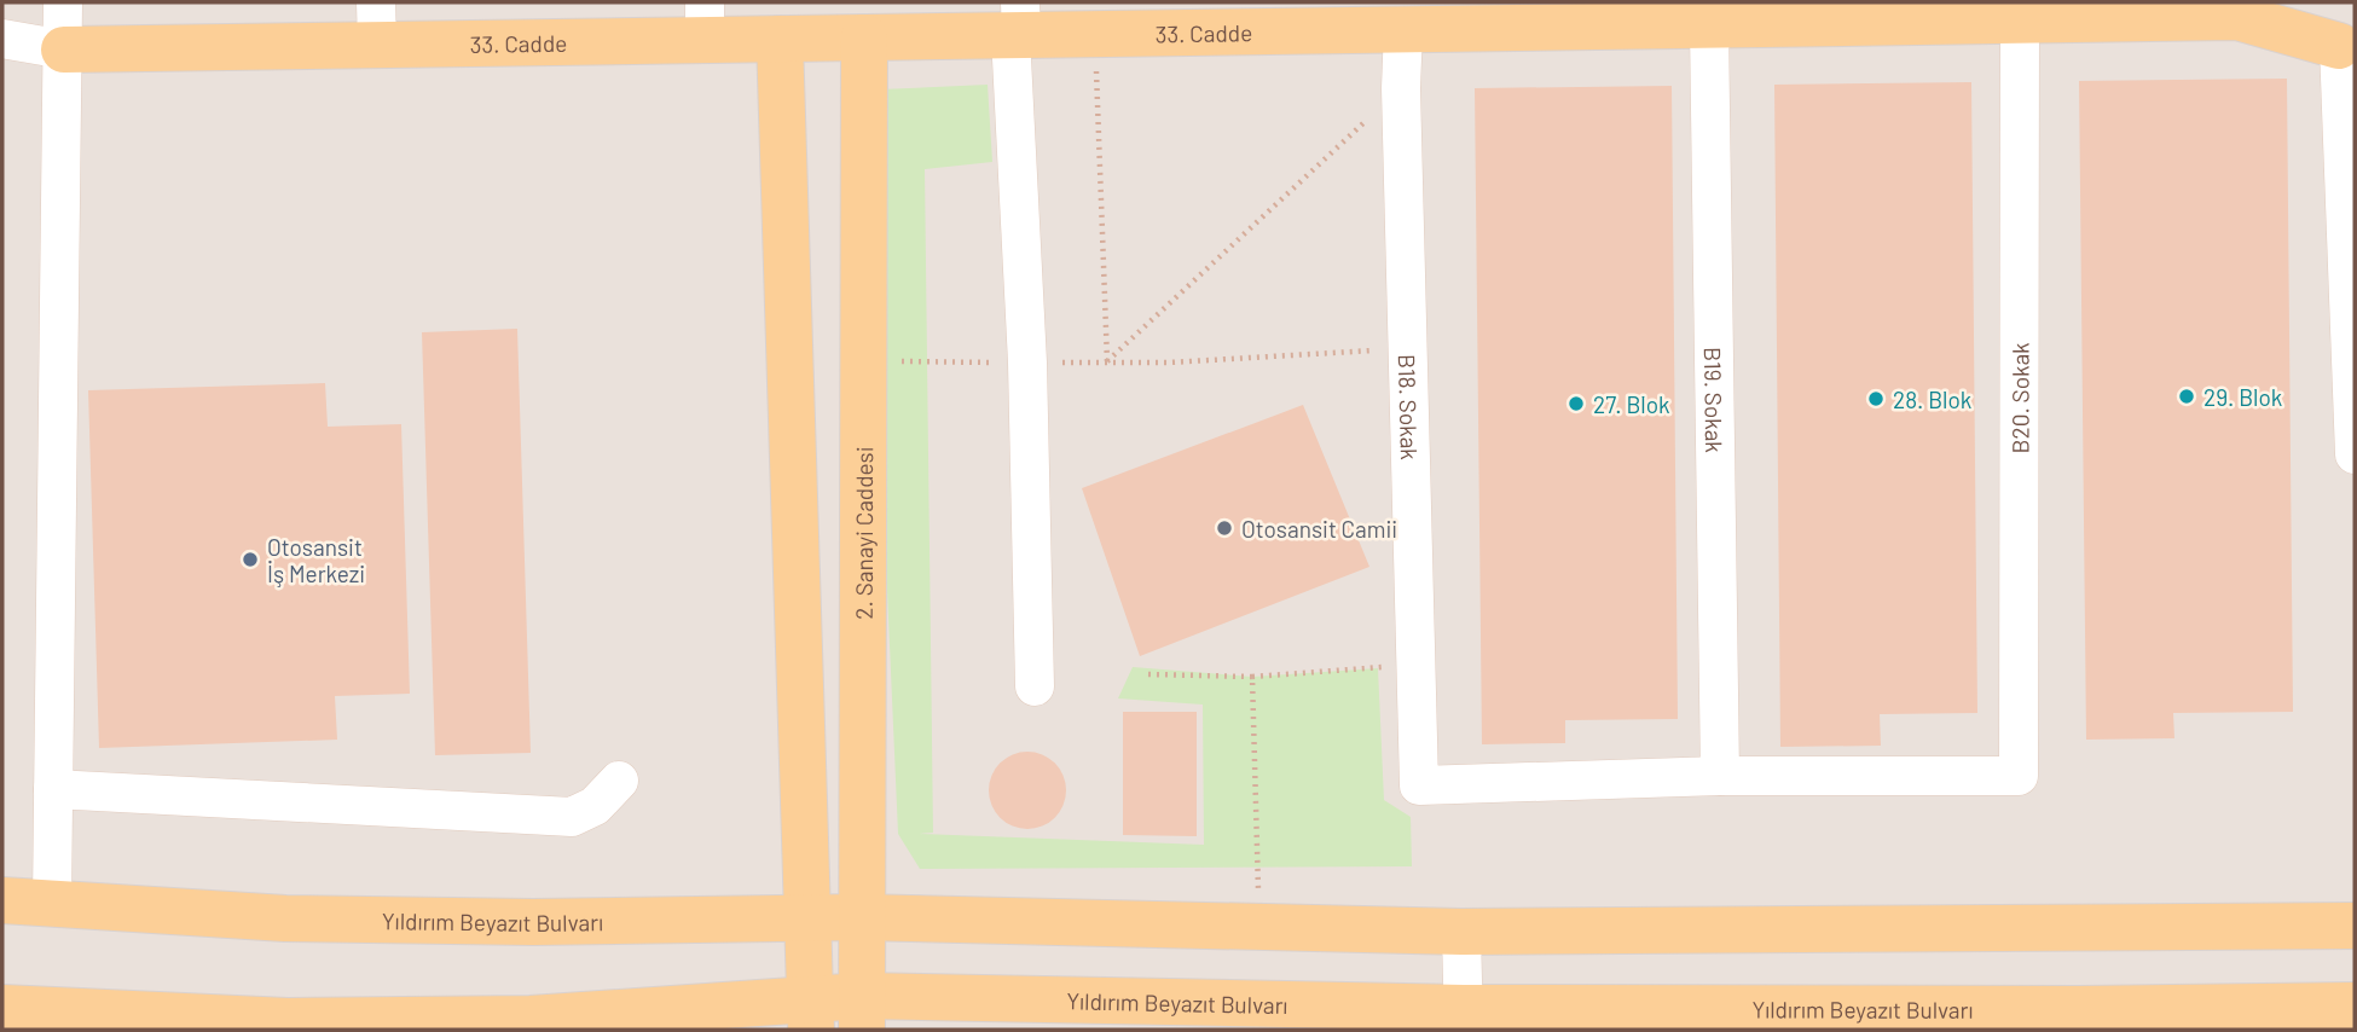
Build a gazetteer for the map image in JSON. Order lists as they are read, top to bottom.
{
  "streets": {
    "main road": ["33. Cadde", "2. Sanayi Caddesi", "Yıldırım Beyazıt Bulvarı"],
    "street": ["B20. Sokak", "B19. Sokak", "B18. Sokak"]
  },
  "crossings": [
    ["33. Cadde", "B20. Sokak"],
    ["33. Cadde", "B19. Sokak"],
    ["33. Cadde", "B18. Sokak"],
    ["33. Cadde", "2. Sanayi Caddesi"],
    ["B20. Sokak", "B19. Sokak"],
    ["B20. Sokak", "B18. Sokak"],
    ["B19. Sokak", "B18. Sokak"],
    ["2. Sanayi Caddesi", "Yıldırım Beyazıt Bulvarı"]
  ],
  "places": [
    "29. Blok",
    "28. Blok",
    "27. Blok",
    "Otosansit Camii",
    "Otosansit İş Merkezi"
  ]
}
